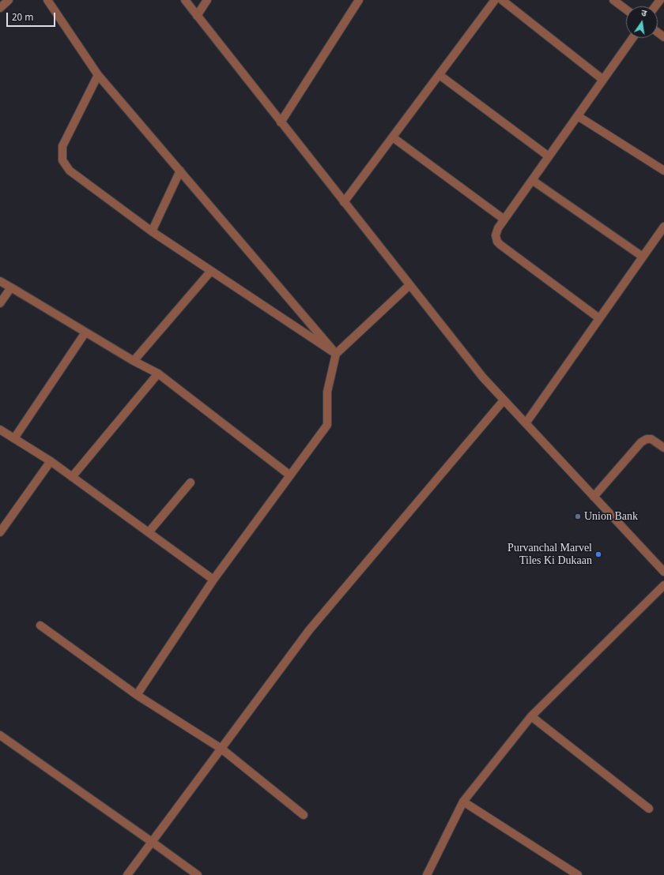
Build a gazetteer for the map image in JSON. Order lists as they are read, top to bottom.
{
  "places": ["Union Bank", "Purvanchal Marvel Tiles Ki Dukaan"],
  "scale_bar": "20 m",
  "north": "top"
}
